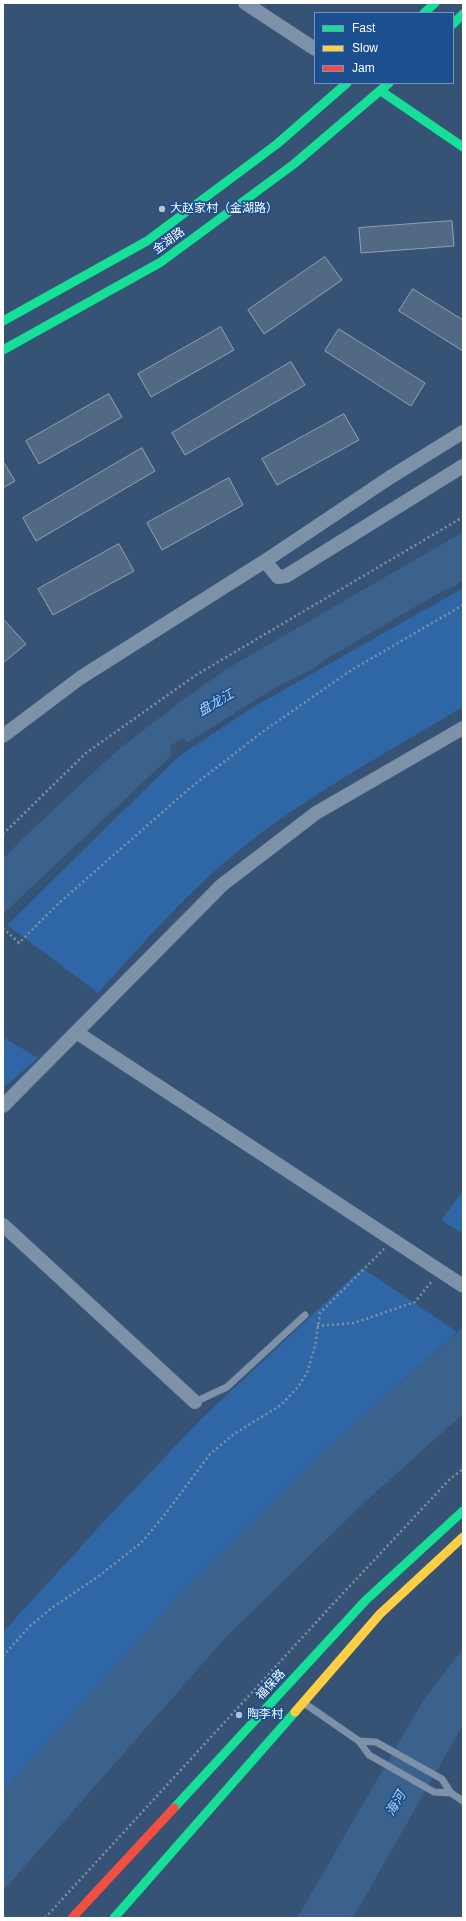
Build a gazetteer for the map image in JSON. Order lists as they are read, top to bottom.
{
  "streets": {
    "main road": ["金湖路", "福保路"]
  },
  "water": ["盘龙江", "海河"],
  "places": ["大赵家村（金湖路）", "陶李村"],
  "legend": ["Fast", "Slow", "Jam"]
}
